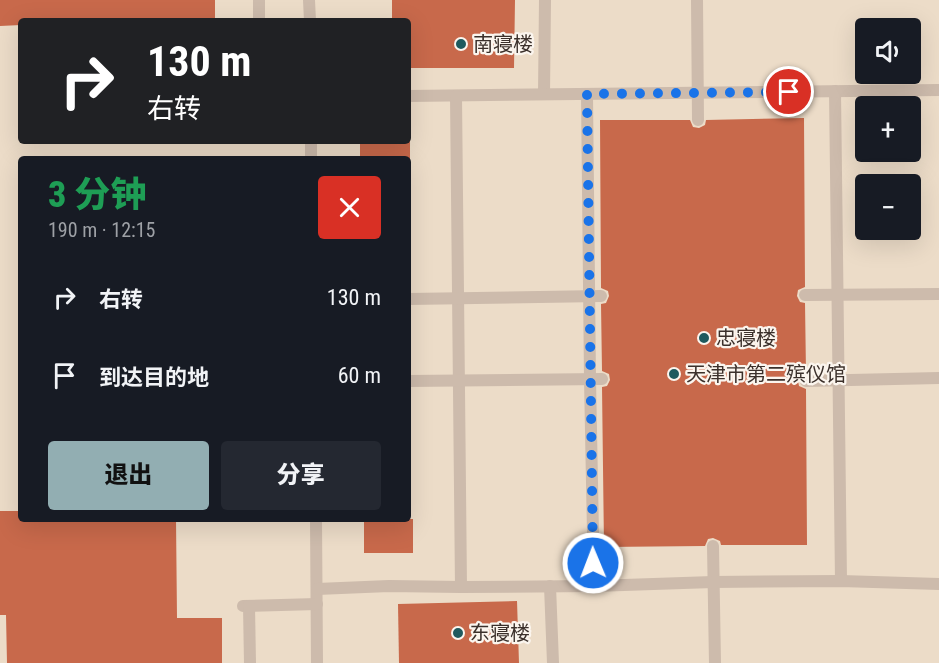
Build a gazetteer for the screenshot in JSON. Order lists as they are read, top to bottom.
{
  "places": [
    "南寝楼",
    "忠寝楼",
    "天津市第二殡仪馆",
    "东寝楼"
  ],
  "page": {
    "map_buttons": ["+", "−"],
    "turn": ["130 m", "右转"],
    "heading": ["3 分钟", "190 m · 12:15"],
    "list": [
      {
        "name": "右转",
        "value": "130 m"
      },
      {
        "name": "到达目的地",
        "value": "60 m"
      }
    ],
    "buttons": ["退出", "分享"]
  }
}
